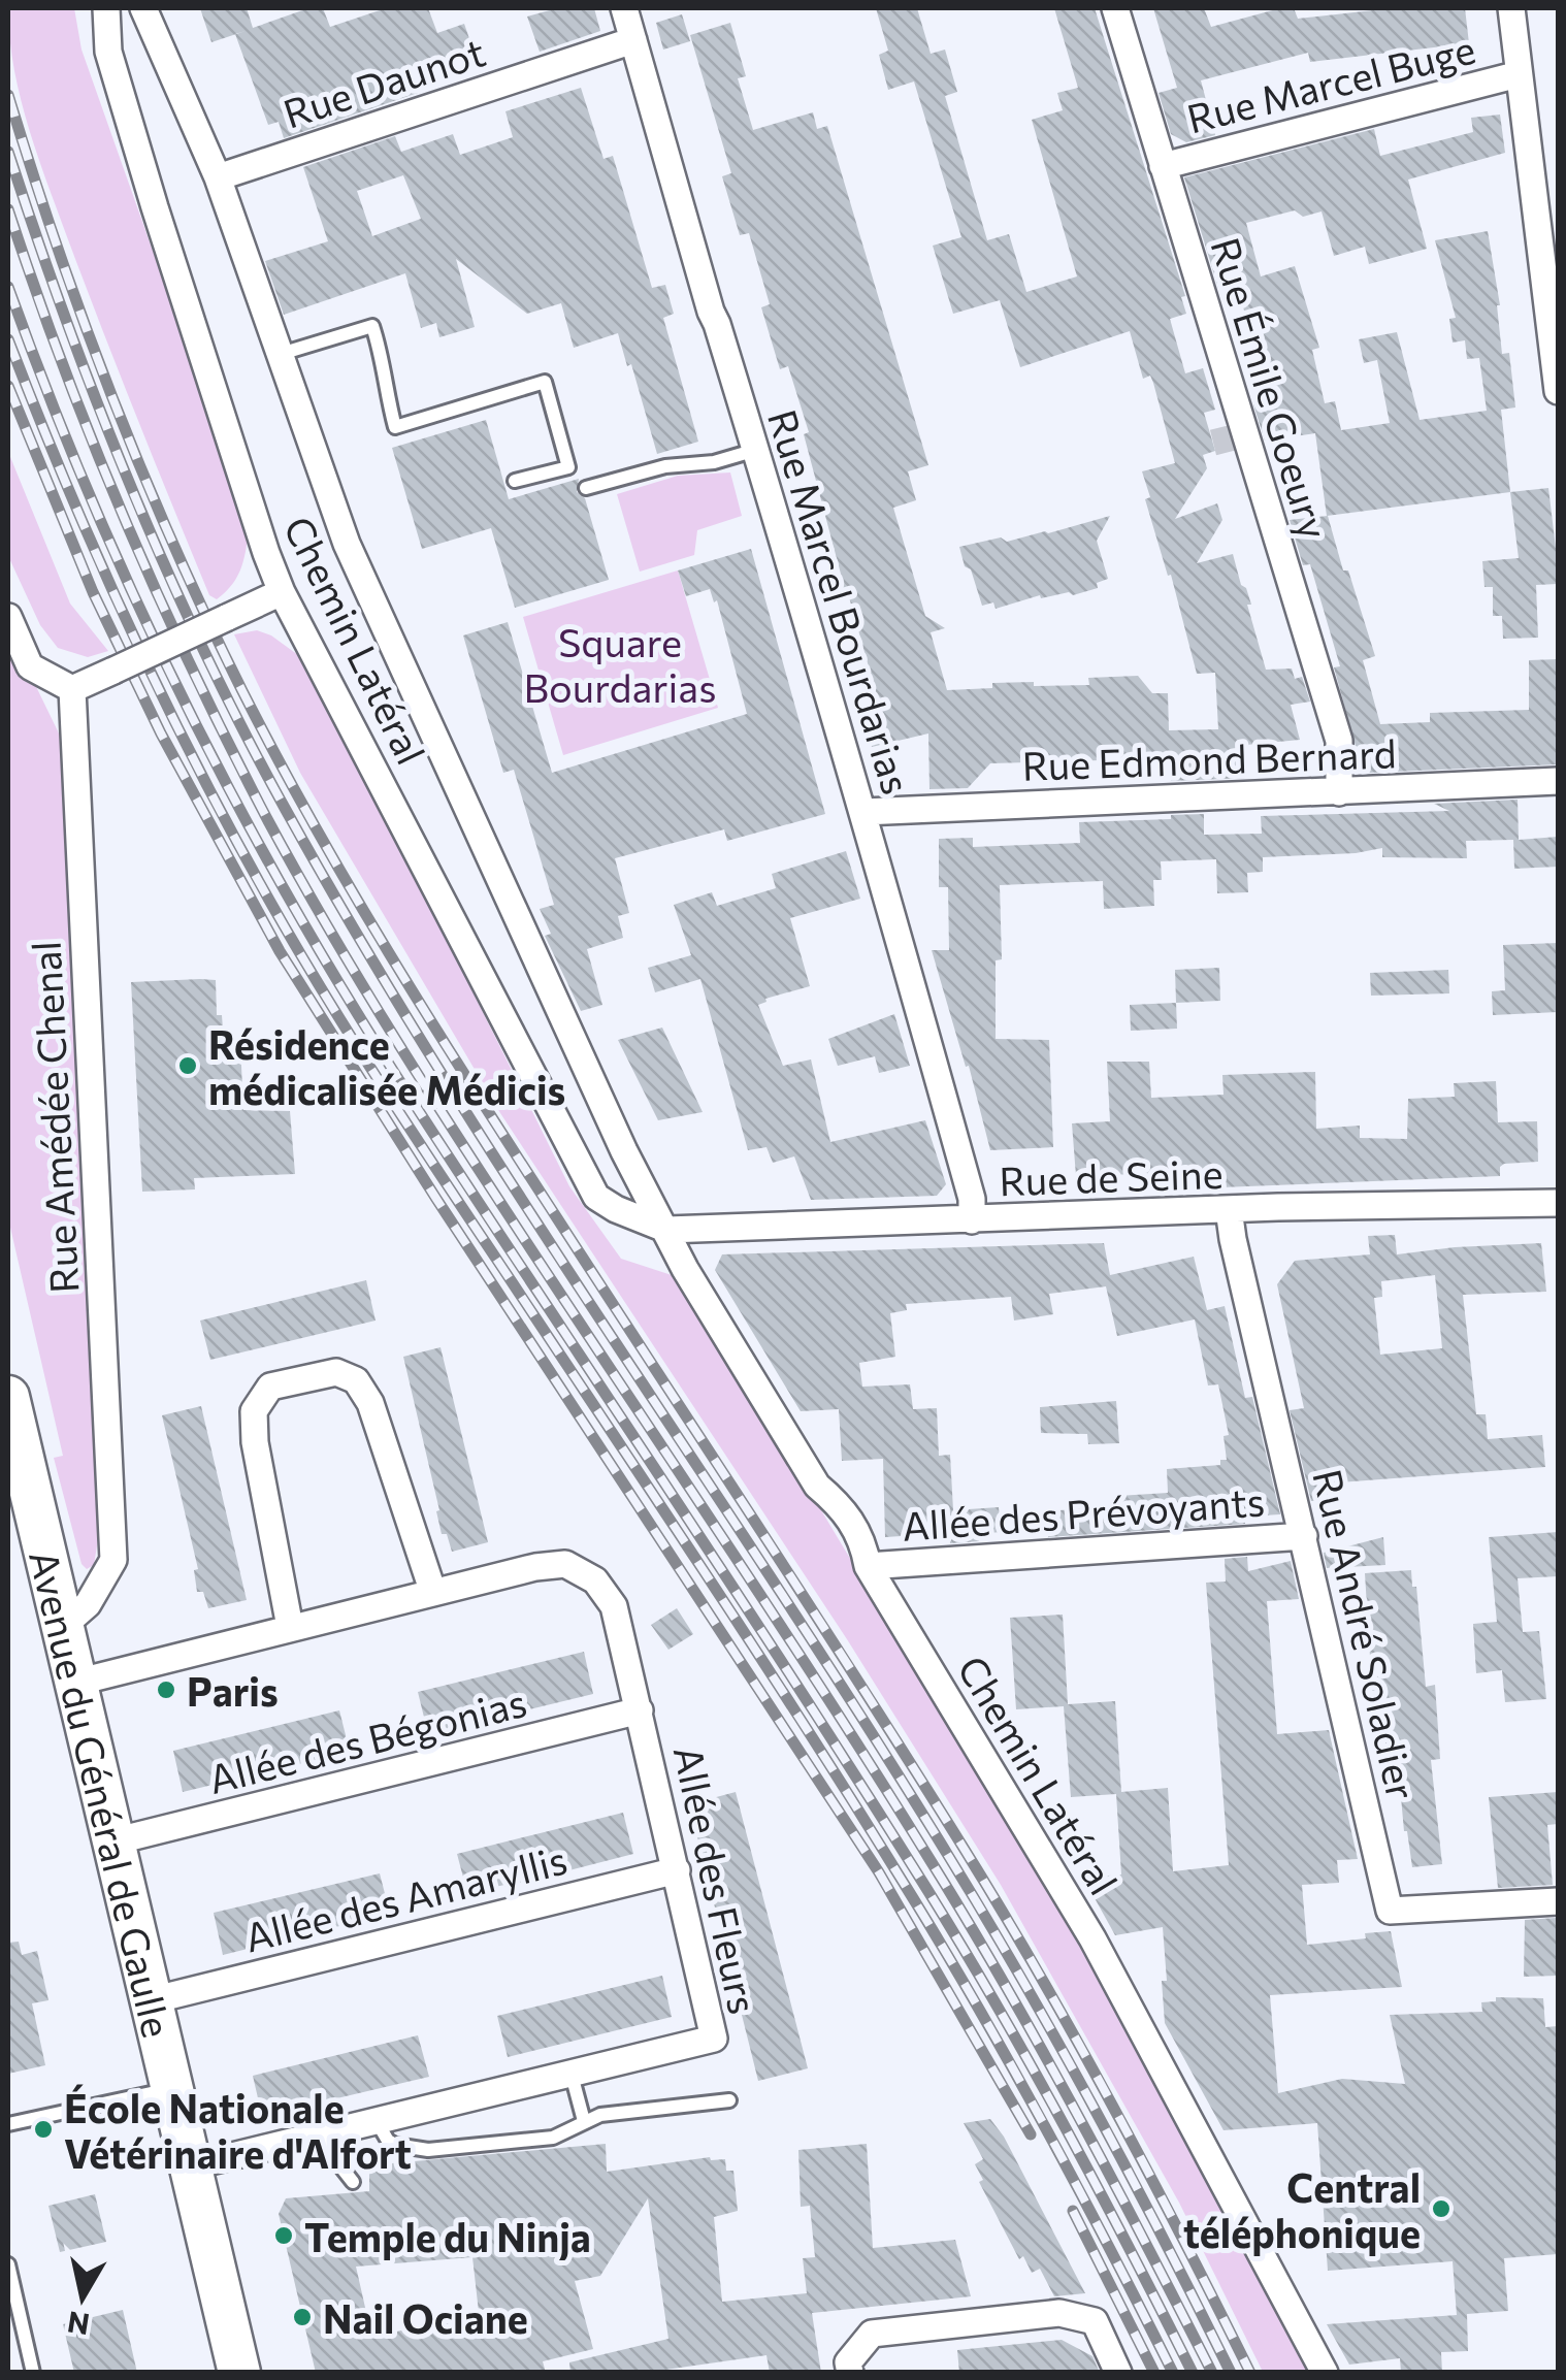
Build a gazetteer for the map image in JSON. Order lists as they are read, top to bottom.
{
  "streets": {
    "main road": ["Avenue du Général de Gaulle"],
    "street": [
      "Rue Daunot",
      "Rue Marcel Buge",
      "Rue Émile Goeury",
      "Rue Marcel Bourdarias",
      "Chemin Latéral",
      "Rue Edmond Bernard",
      "Rue Amédée Chenal",
      "Rue de Seine",
      "Allée des Prévoyants",
      "Rue André Soladier",
      "Allée des Bégonias",
      "Allée des Fleurs",
      "Allée des Amaryllis"
    ]
  },
  "crossings": [
    ["Rue Daunot", "Rue Marcel Bourdarias"],
    ["Rue Daunot", "Chemin Latéral"],
    ["Rue Marcel Buge", "Rue Émile Goeury"],
    ["Rue Émile Goeury", "Rue Edmond Bernard"],
    ["Rue Marcel Bourdarias", "Rue Edmond Bernard"],
    ["Rue Marcel Bourdarias", "Rue de Seine"],
    ["Chemin Latéral", "Rue de Seine"],
    ["Chemin Latéral", "Allée des Prévoyants"],
    ["Rue Amédée Chenal", "Avenue du Général de Gaulle"],
    ["Rue de Seine", "Rue André Soladier"],
    ["Allée des Prévoyants", "Rue André Soladier"],
    ["Allée des Bégonias", "Avenue du Général de Gaulle"],
    ["Allée des Bégonias", "Allée des Fleurs"],
    ["Avenue du Général de Gaulle", "Allée des Fleurs"],
    ["Avenue du Général de Gaulle", "Allée des Amaryllis"],
    ["Allée des Fleurs", "Allée des Amaryllis"]
  ],
  "parks": ["Square Bourdarias"],
  "places": [
    "Résidence médicalisée Médicis",
    "Paris",
    "École Nationale Vétérinaire d'Alfort",
    "Central téléphonique",
    "Temple du Ninja",
    "Nail Ociane"
  ],
  "north": "bottom"
}
